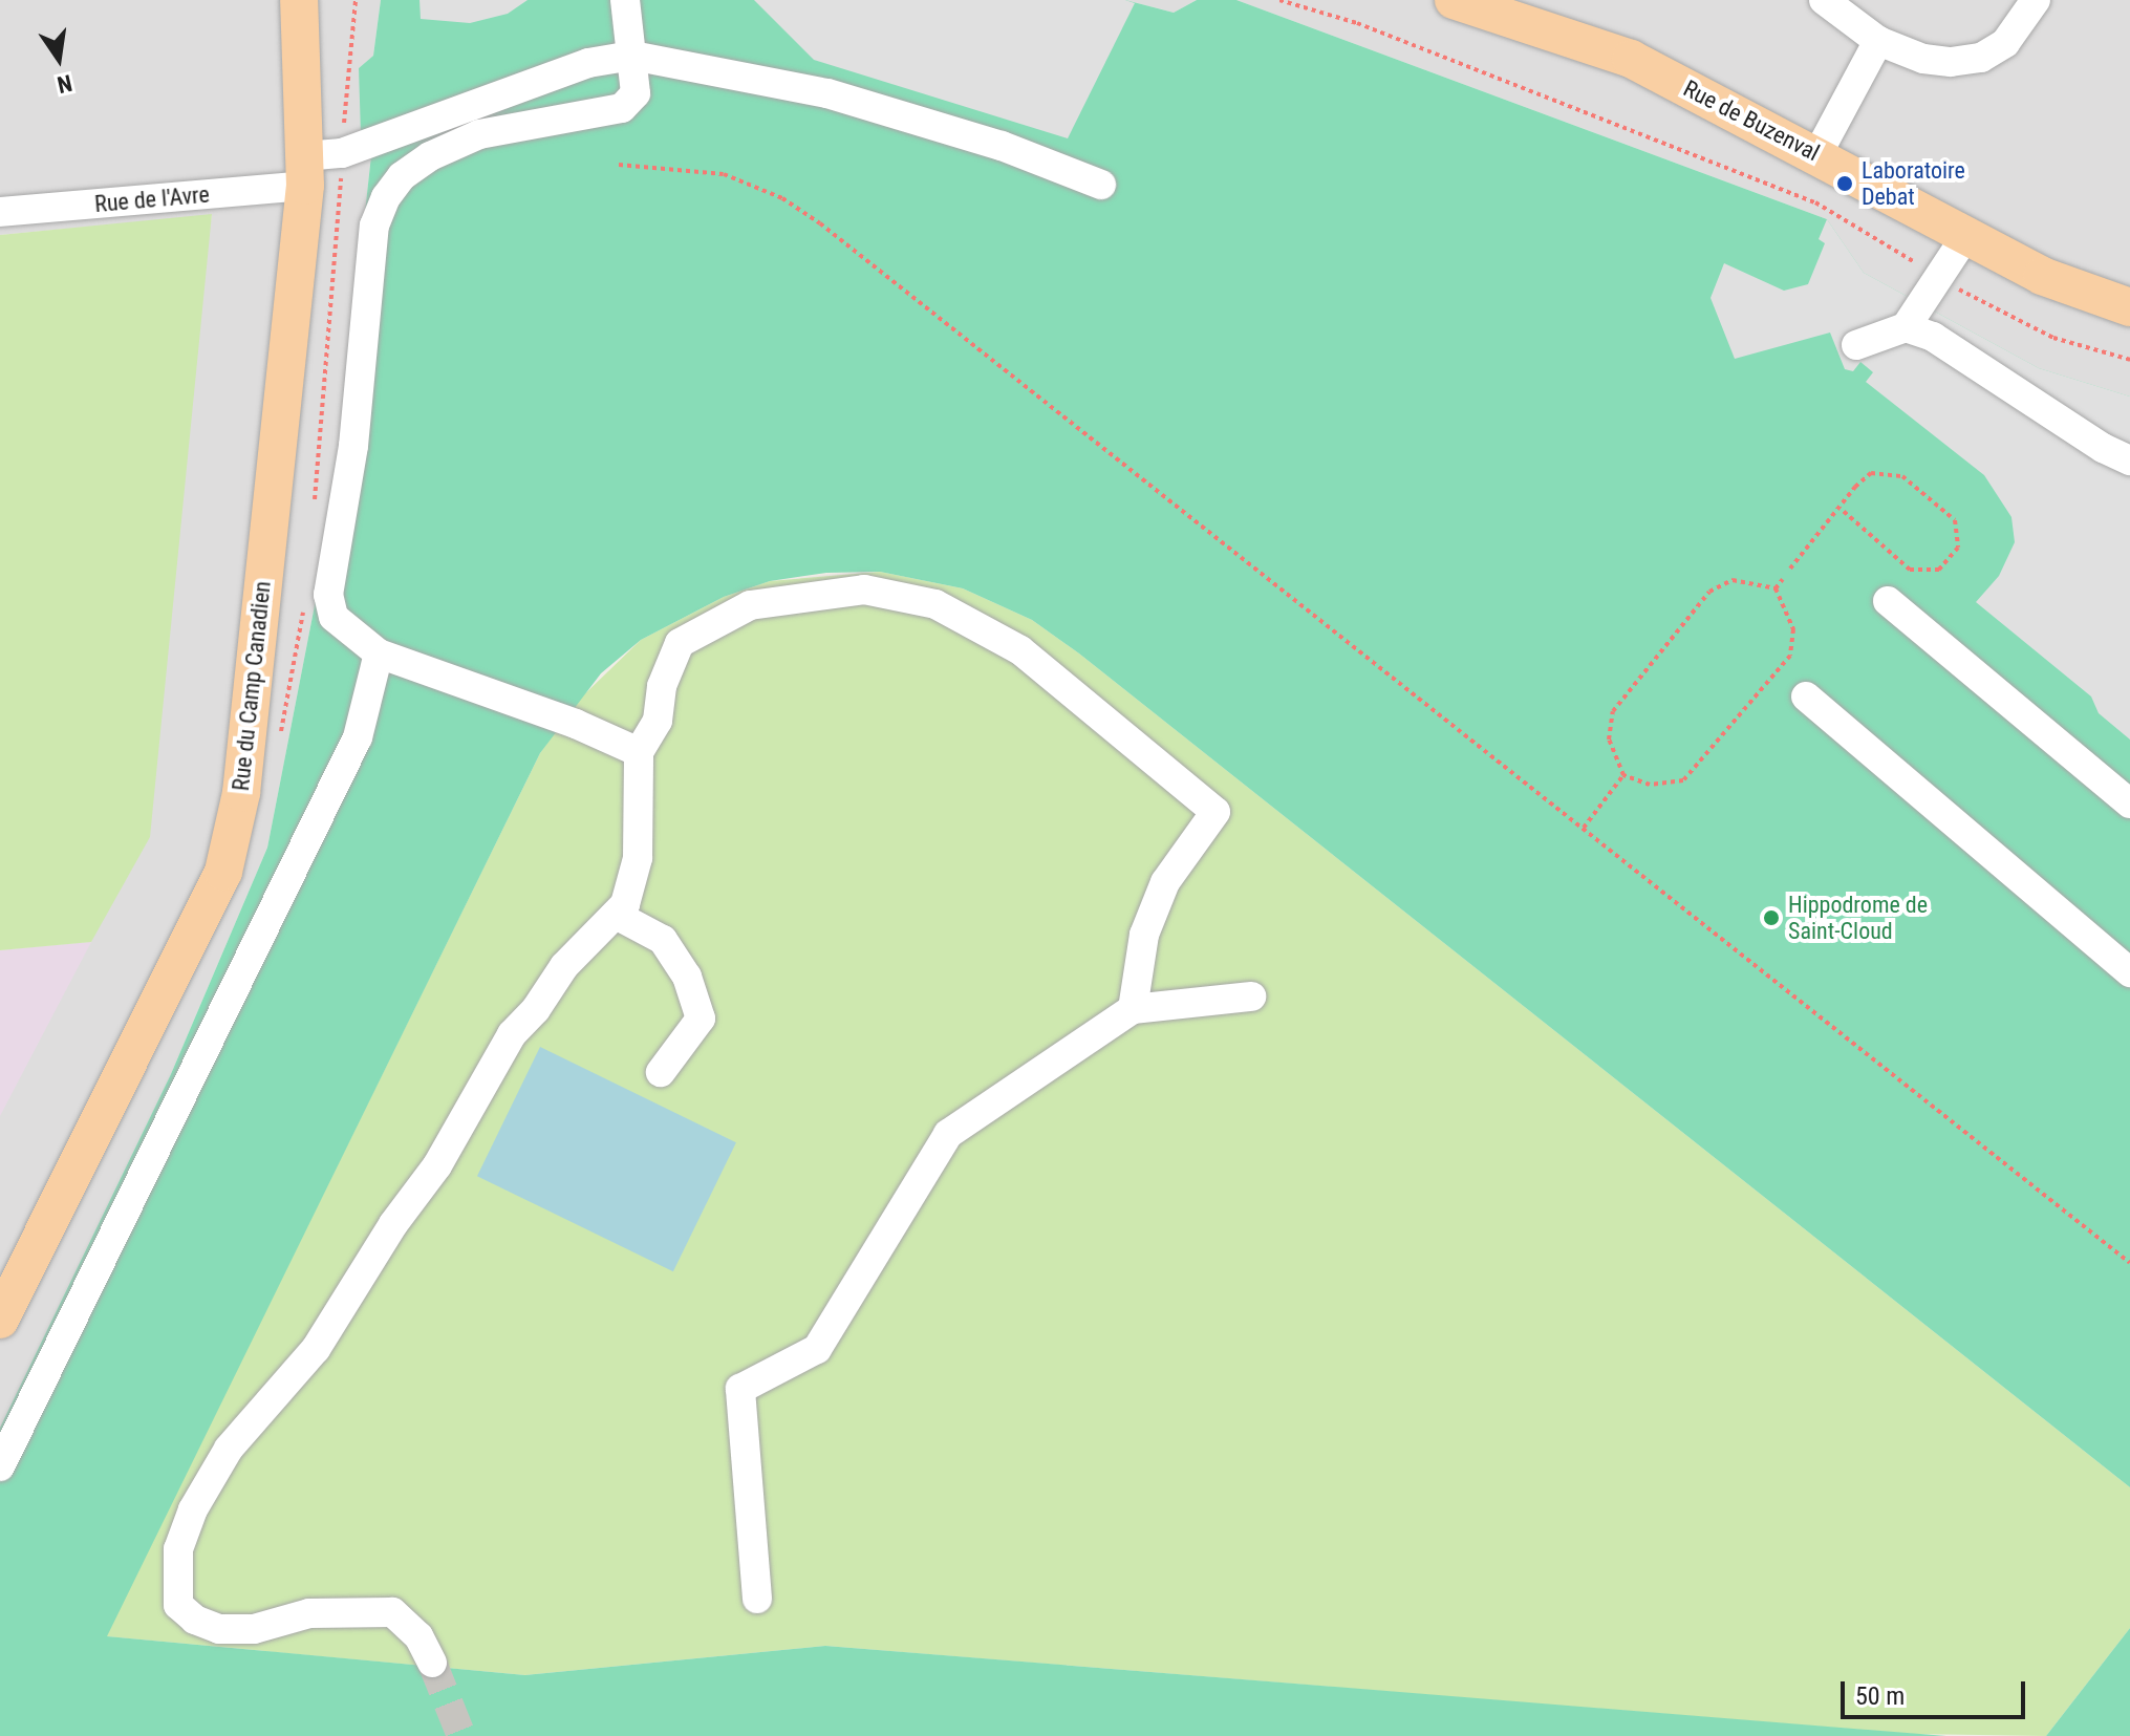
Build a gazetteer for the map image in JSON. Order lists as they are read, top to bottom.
{
  "streets": {
    "main road": ["Rue de Buzenval", "Rue du Camp Canadien"],
    "street": ["Rue de l'Avre"]
  },
  "crossings": [
    ["Rue de l'Avre", "Rue du Camp Canadien"]
  ],
  "places": ["Laboratoire Debat", "Hippodrome de Saint-Cloud"],
  "scale_bar": "50 m",
  "north": "bottom"
}
